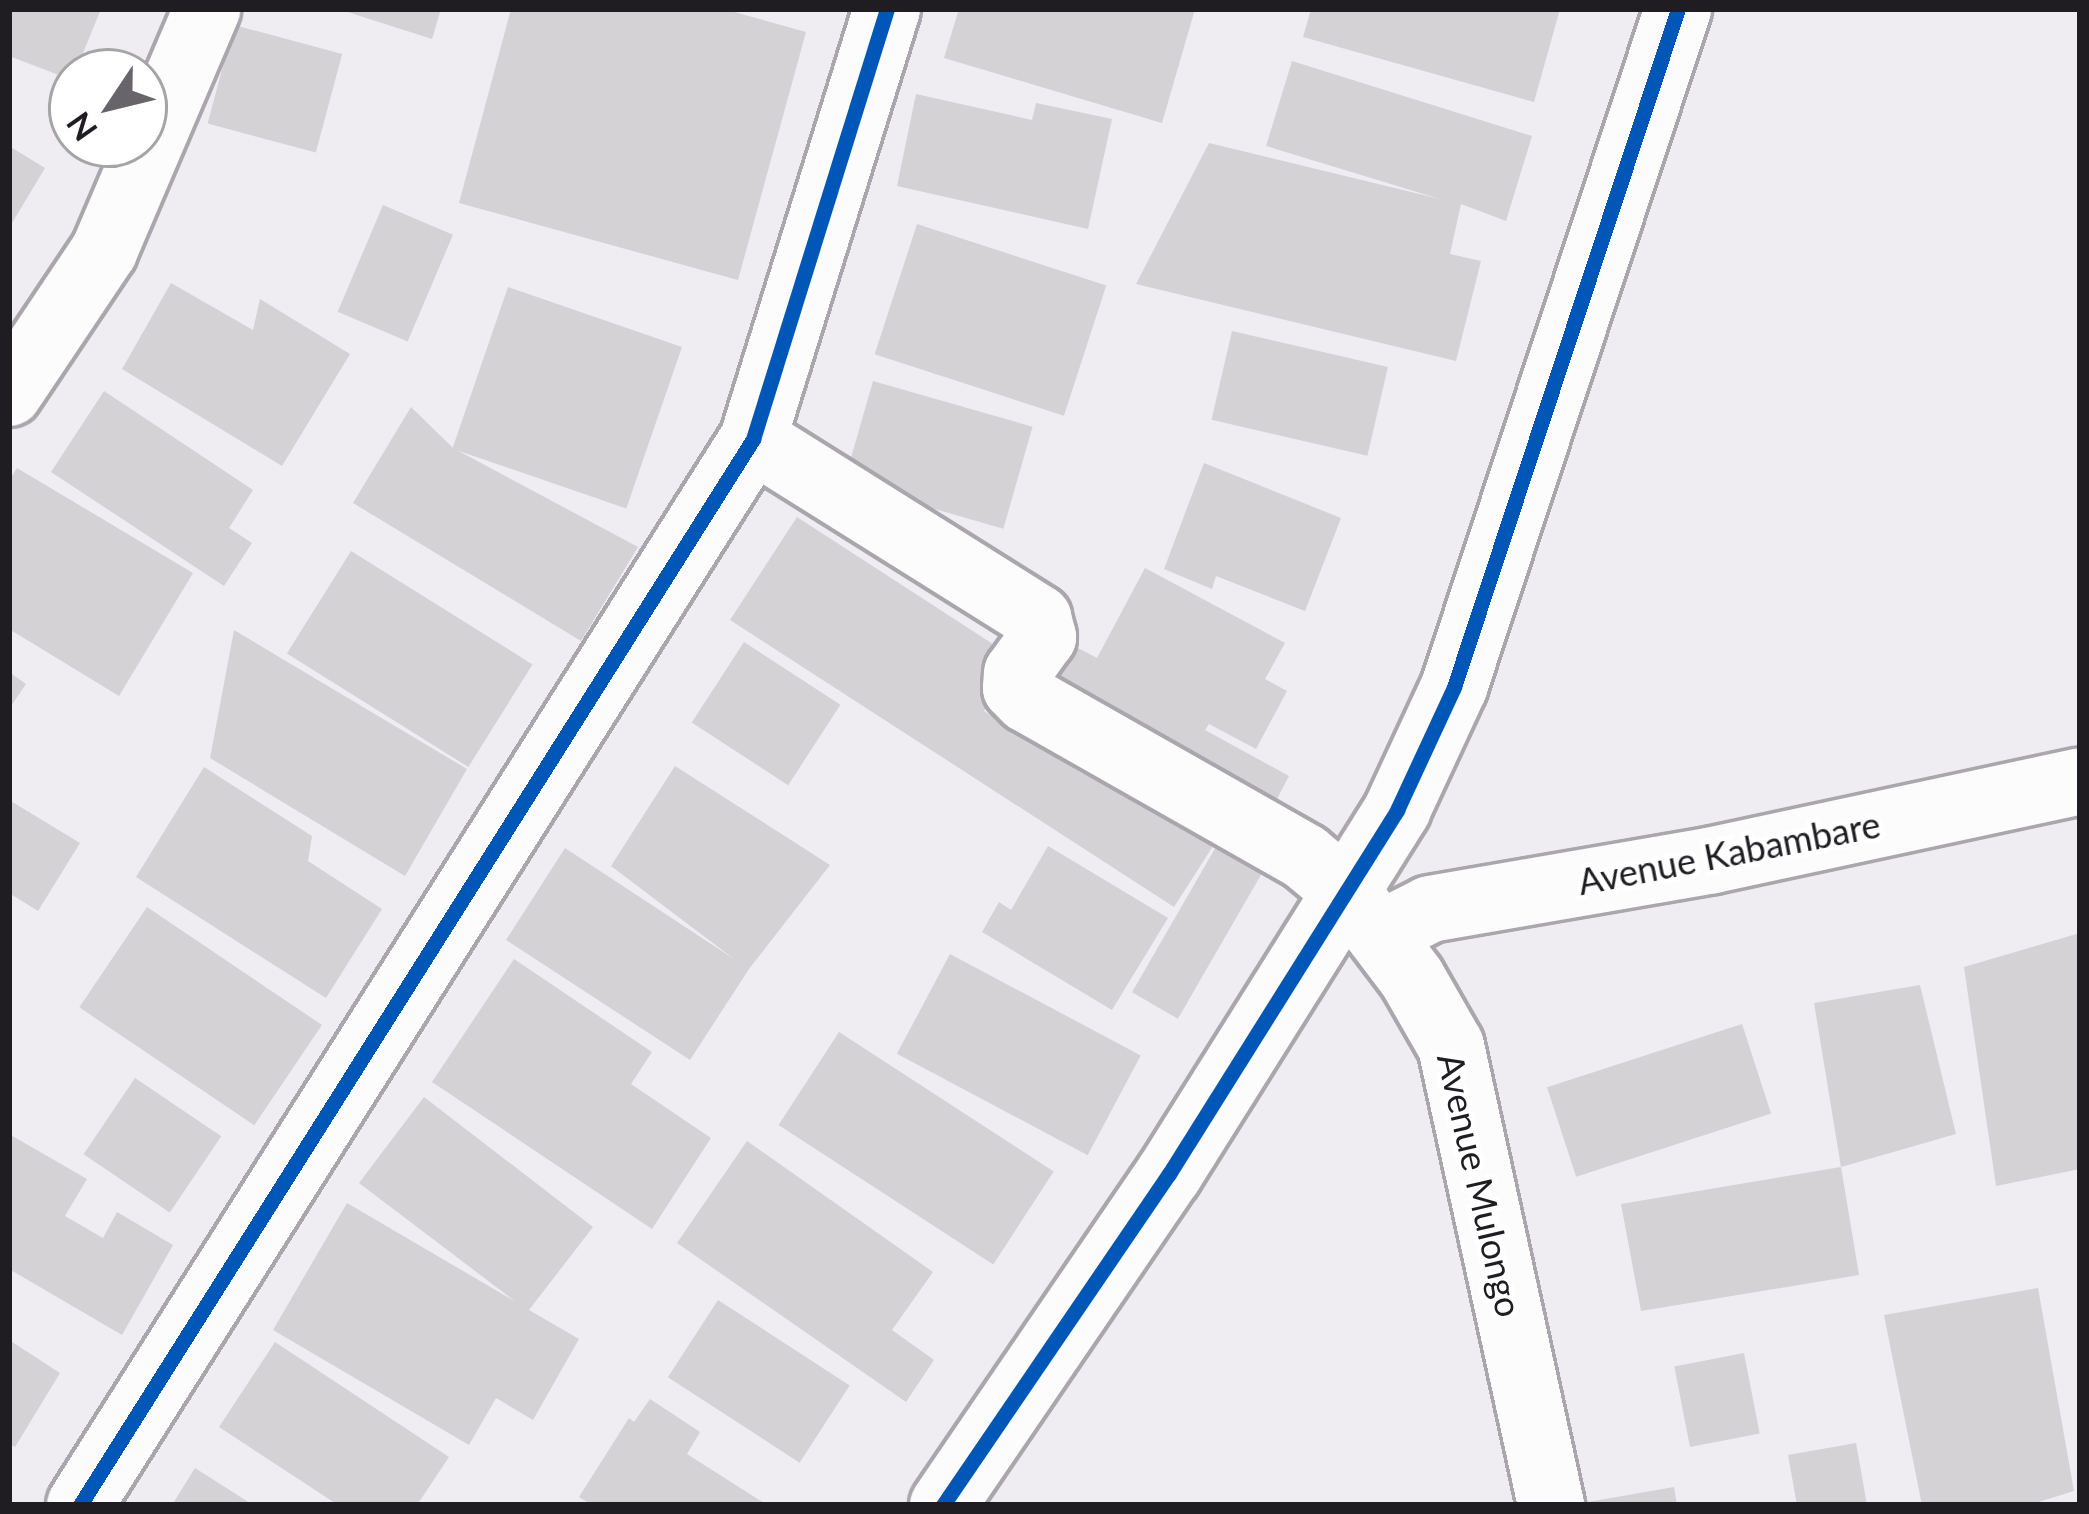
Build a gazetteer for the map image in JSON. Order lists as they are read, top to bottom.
{
  "streets": {
    "street": ["Avenue Kabambare", "Avenue Mulongo"]
  },
  "crossings": [
    ["Avenue Kabambare", "Avenue Mulongo"]
  ],
  "north": "bottom left"
}
